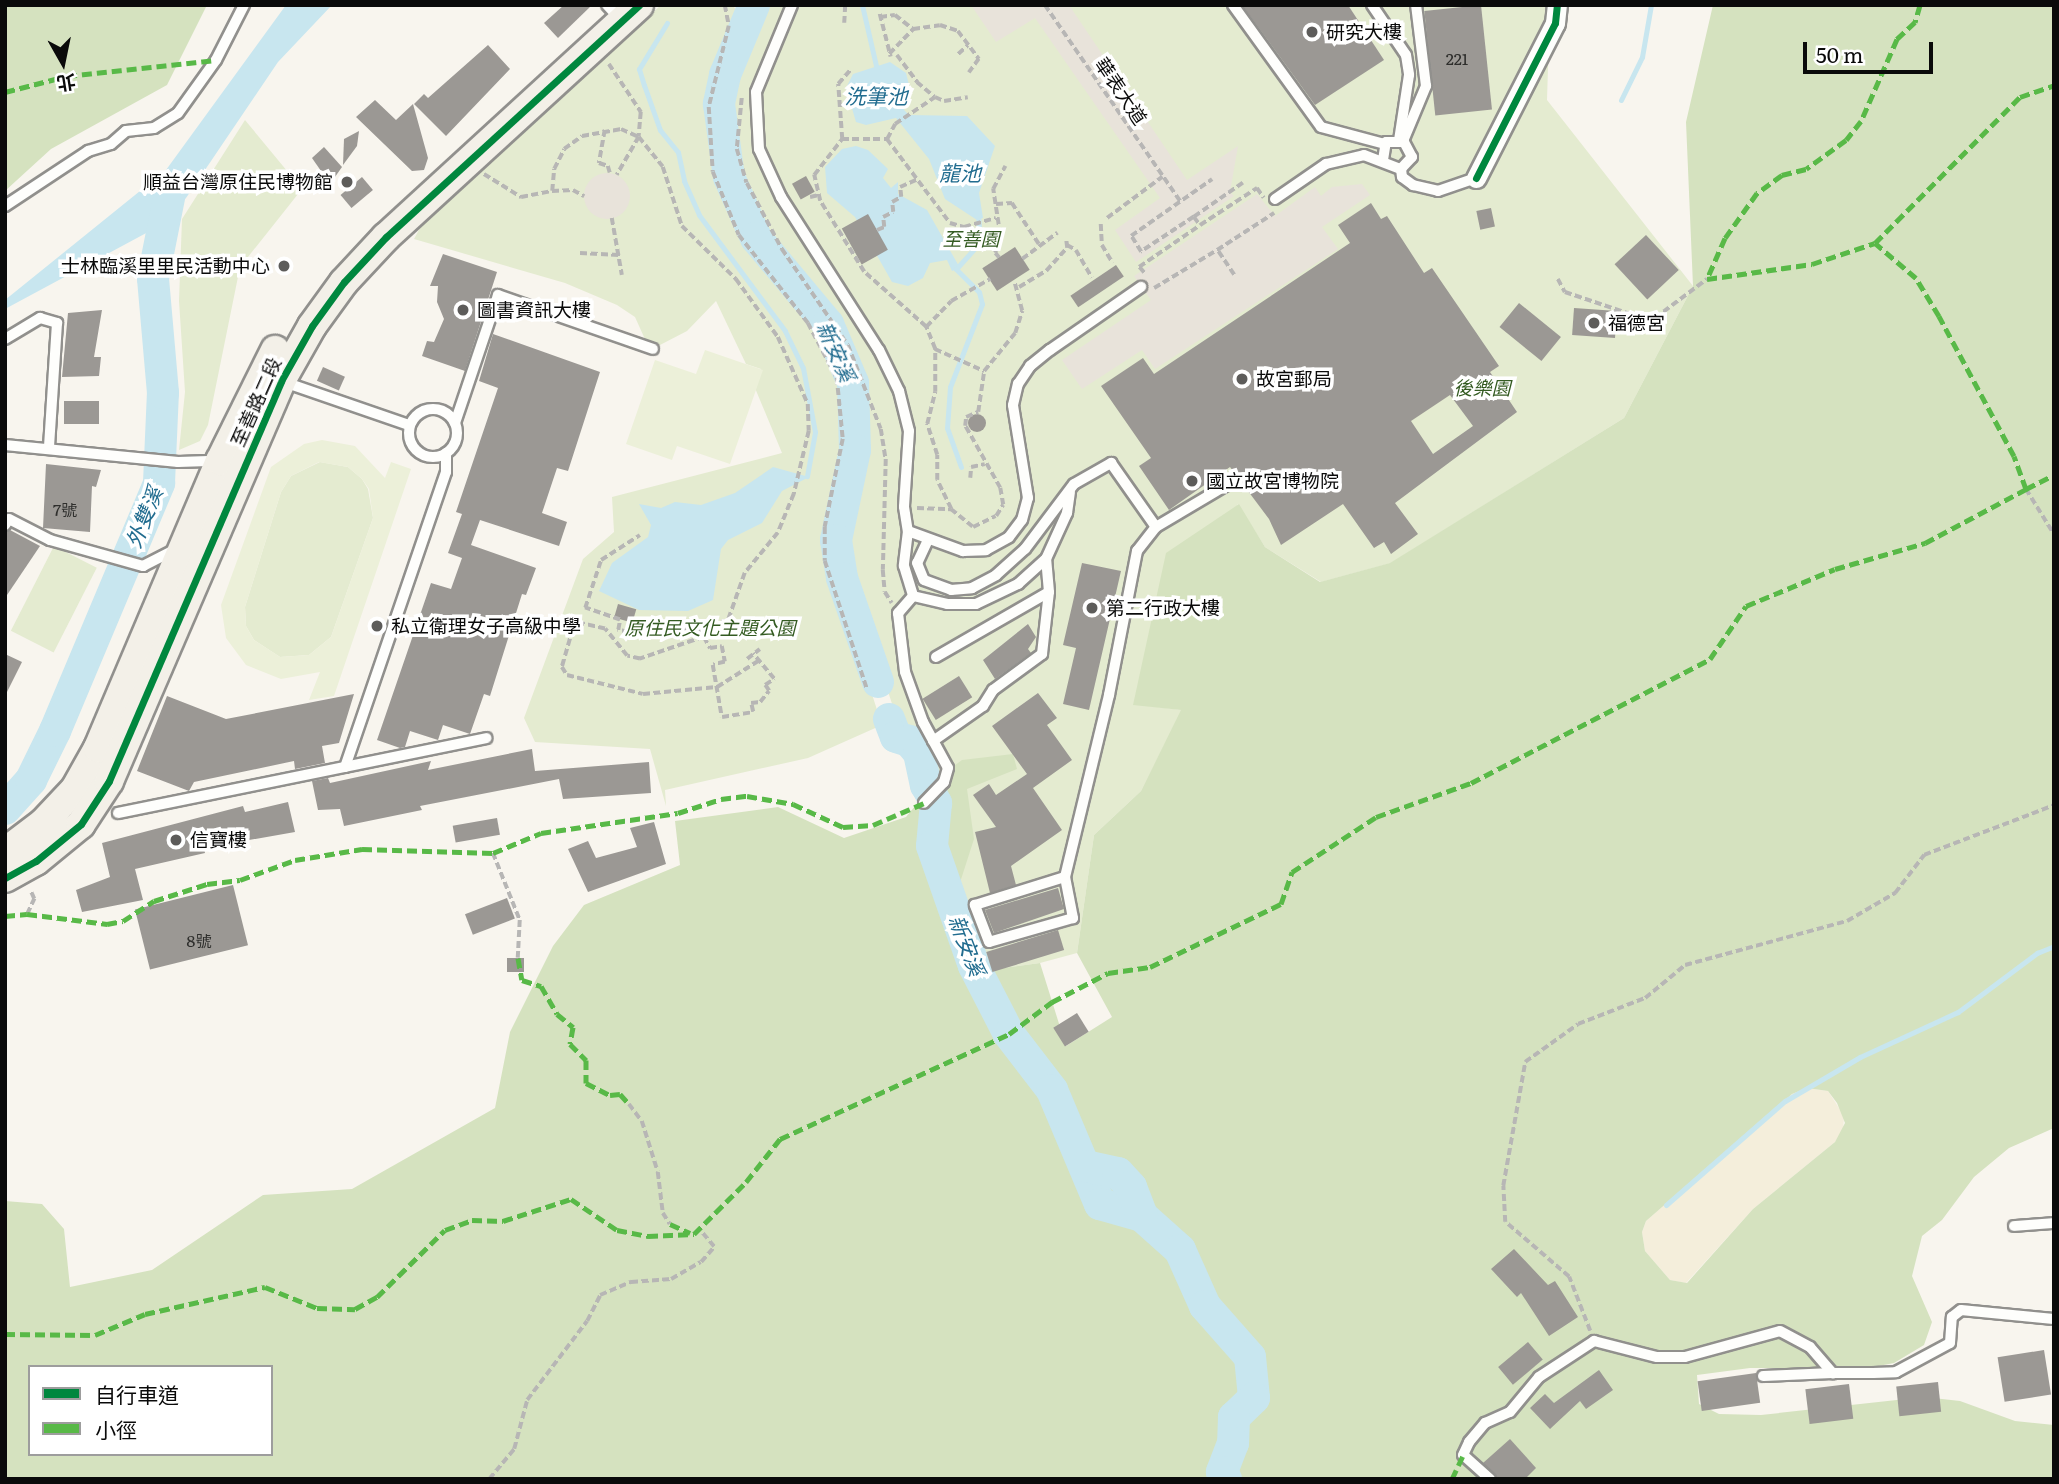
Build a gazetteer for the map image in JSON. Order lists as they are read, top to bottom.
{
  "streets": {
    "street": ["至善路二段"],
    "path": ["華表大道"]
  },
  "water": [
    "洗筆池",
    "龍池",
    "新安溪",
    "外雙溪"
  ],
  "parks": ["至善園", "後樂園", "原住民文化主題公園"],
  "places": [
    "研究大樓",
    "順益台灣原住民博物館",
    "士林臨溪里里民活動中心",
    "圖書資訊大樓",
    "福德宮",
    "故宮郵局",
    "國立故宮博物院",
    "第二行政大樓",
    "私立衛理女子高級中學",
    "信寶樓"
  ],
  "house_numbers": ["221", "7號", "8號"],
  "legend": ["自行車道", "小徑"],
  "scale_bar": "50 m",
  "north": "bottom"
}
